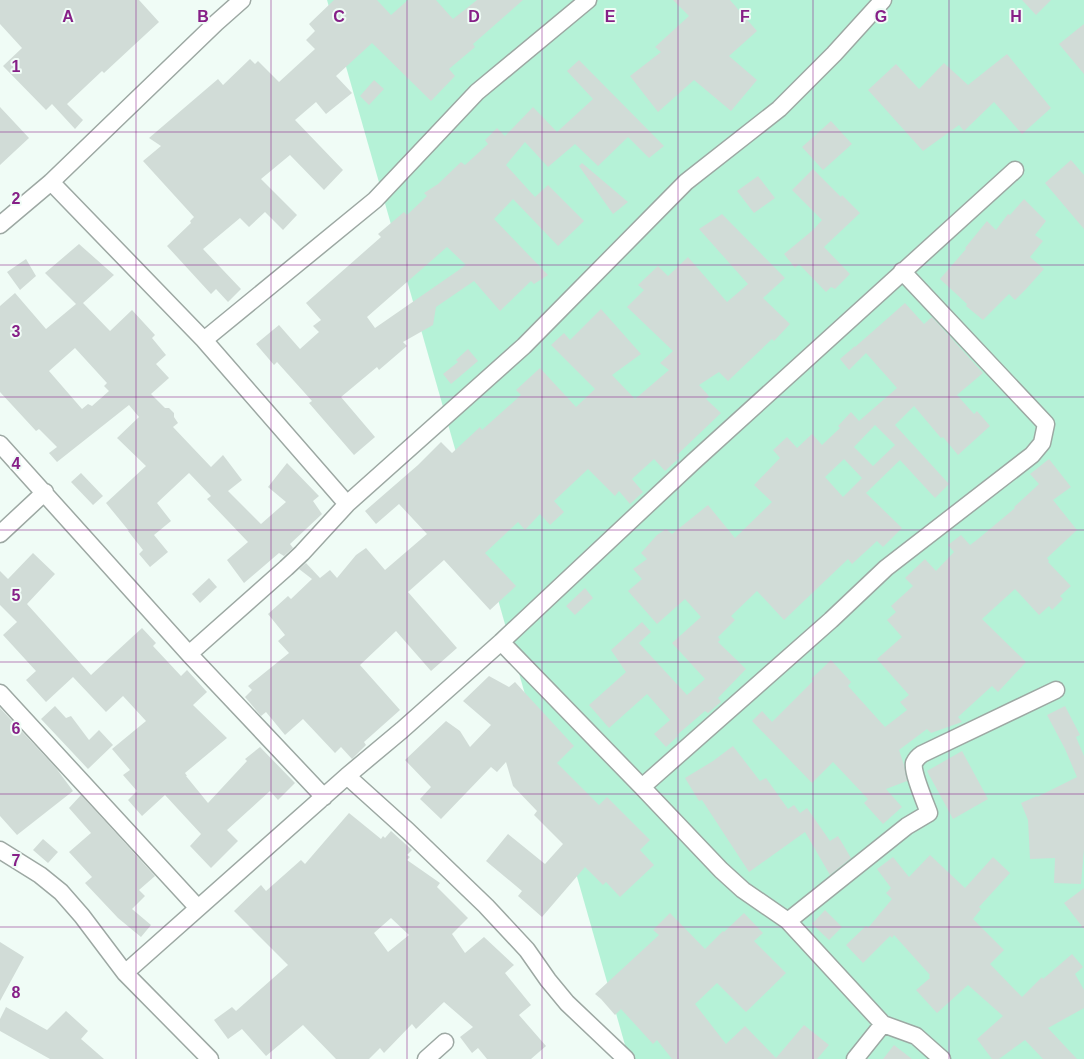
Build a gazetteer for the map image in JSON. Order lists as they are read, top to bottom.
{
  "grid": {
    "columns": [
      "A",
      "B",
      "C",
      "D",
      "E",
      "F",
      "G",
      "H"
    ],
    "rows": [
      "1",
      "2",
      "3",
      "4",
      "5",
      "6",
      "7",
      "8"
    ]
  }
}
